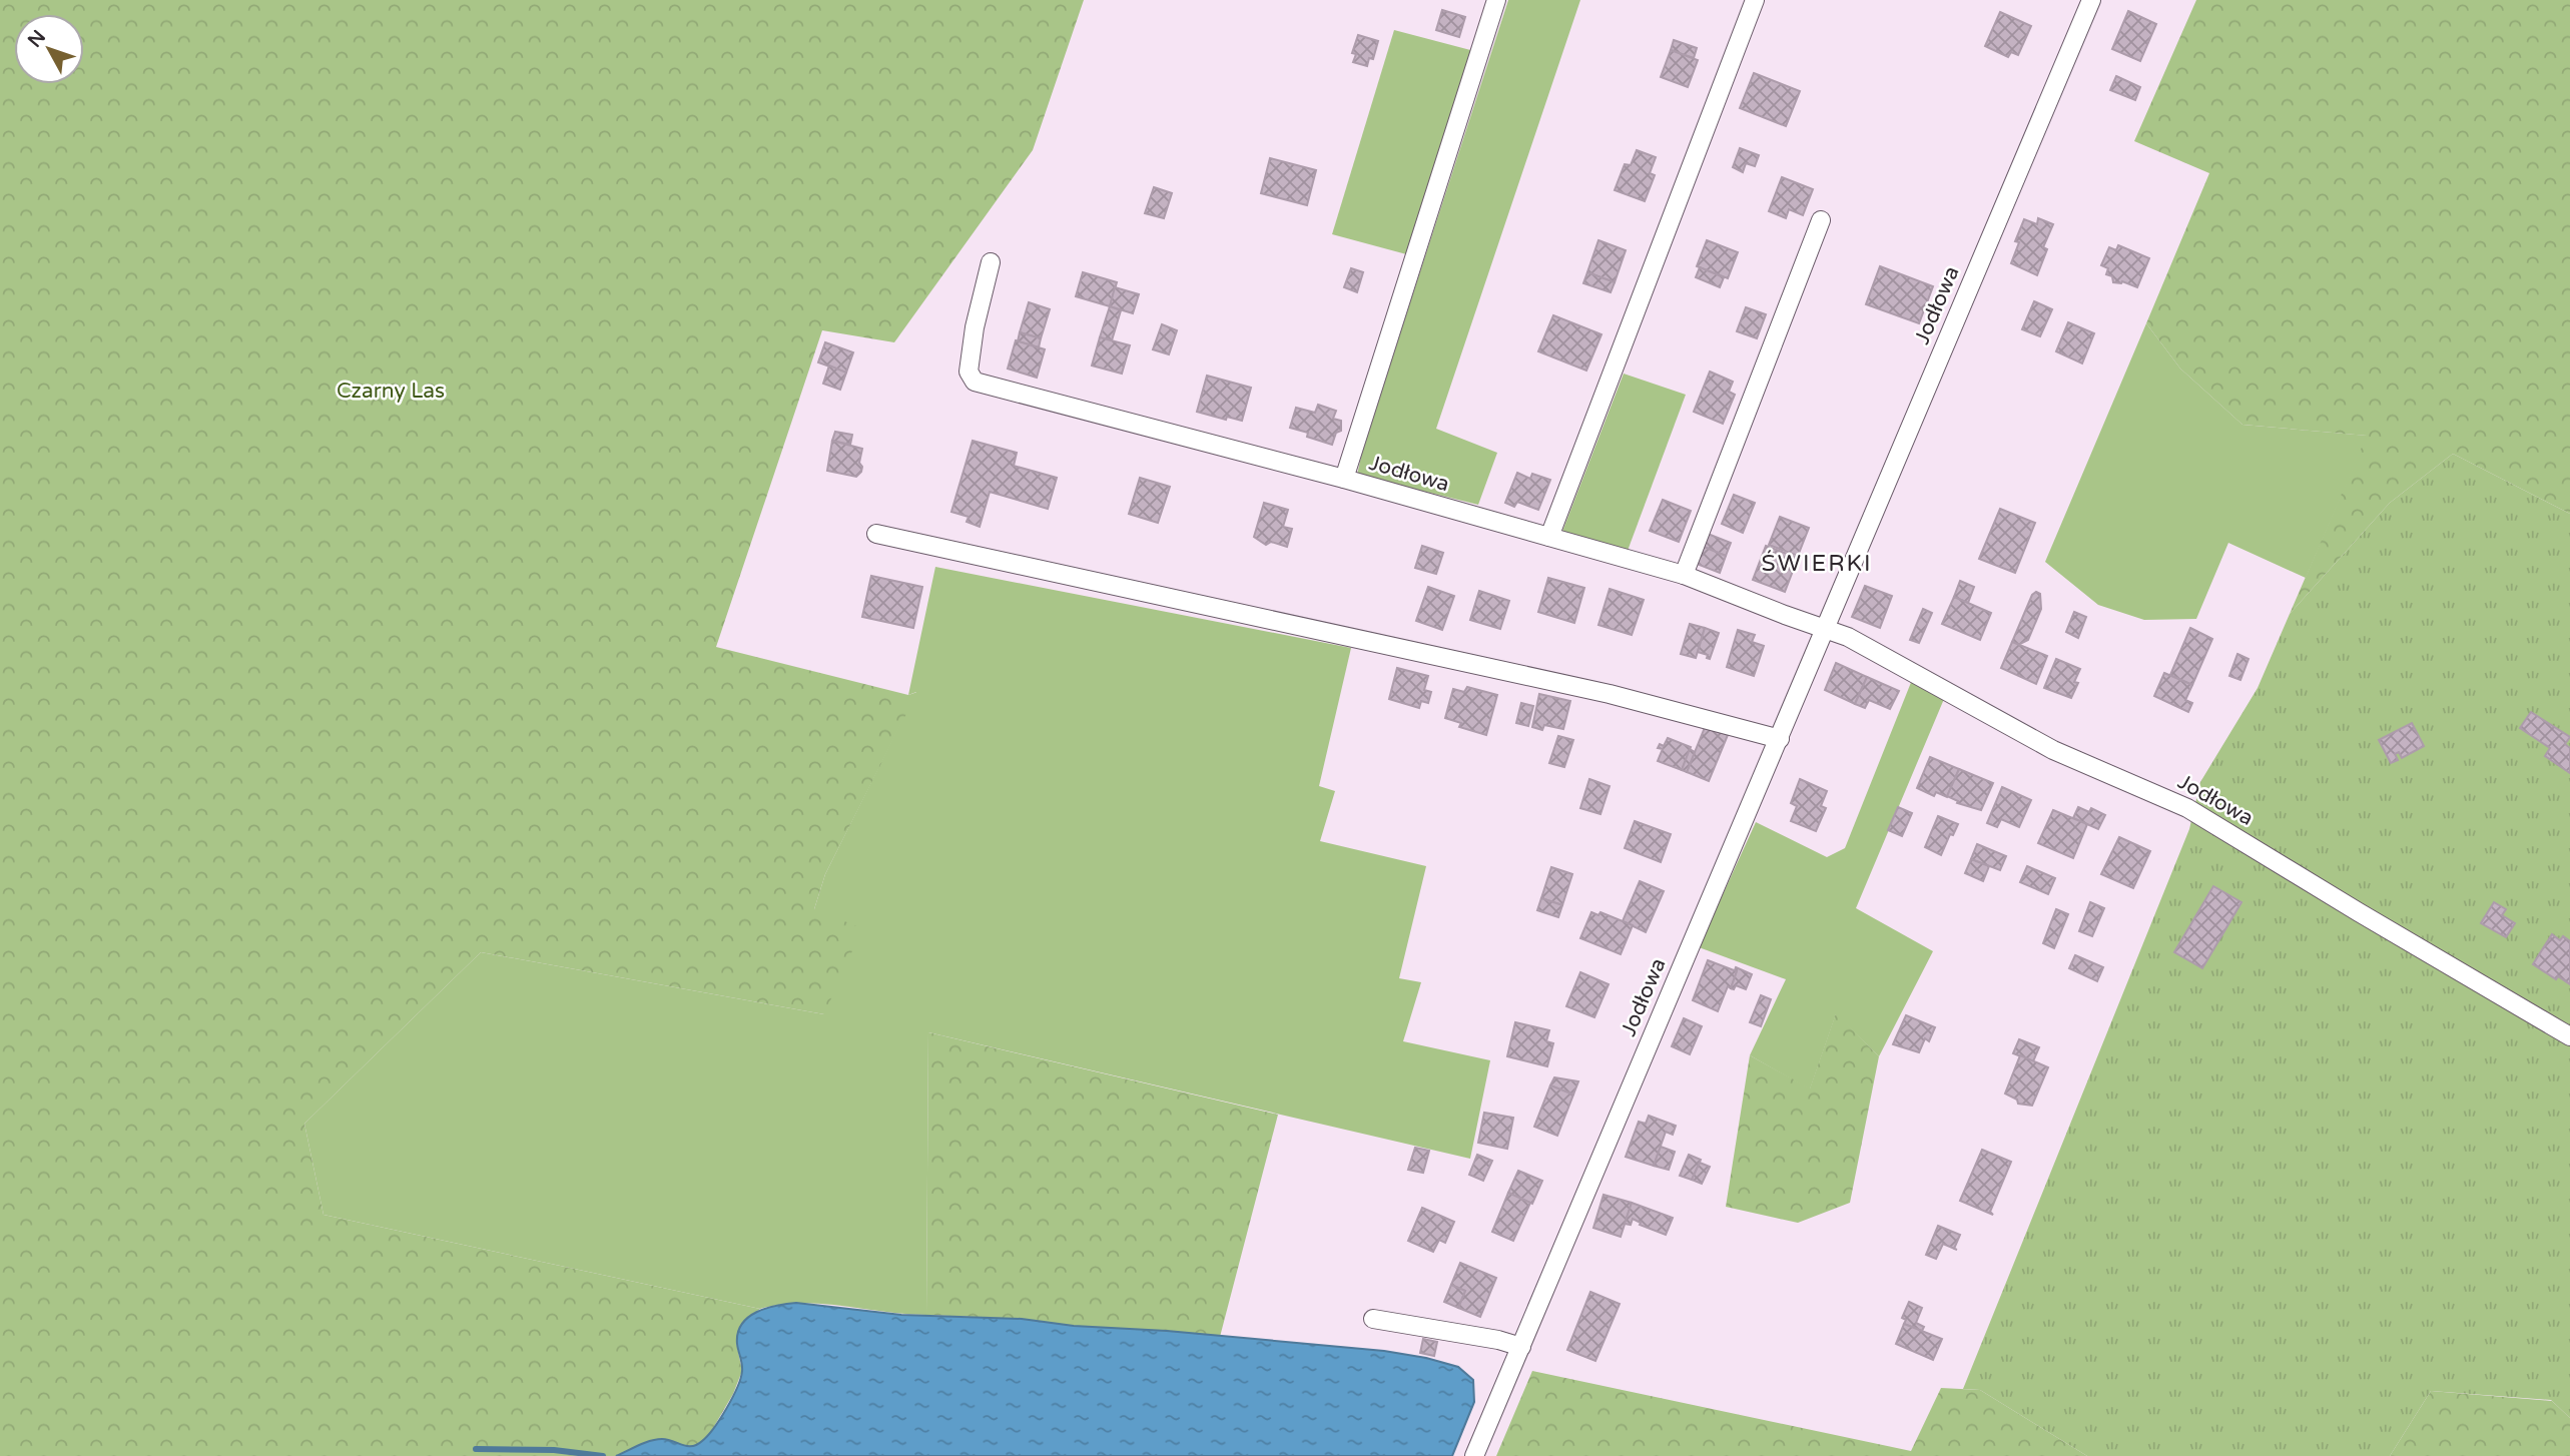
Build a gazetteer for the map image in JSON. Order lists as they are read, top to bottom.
{
  "streets": {
    "street": ["Jodłowa"]
  },
  "districts": ["ŚWIERKI"],
  "parks": ["Czarny Las"],
  "north": "top left"
}
